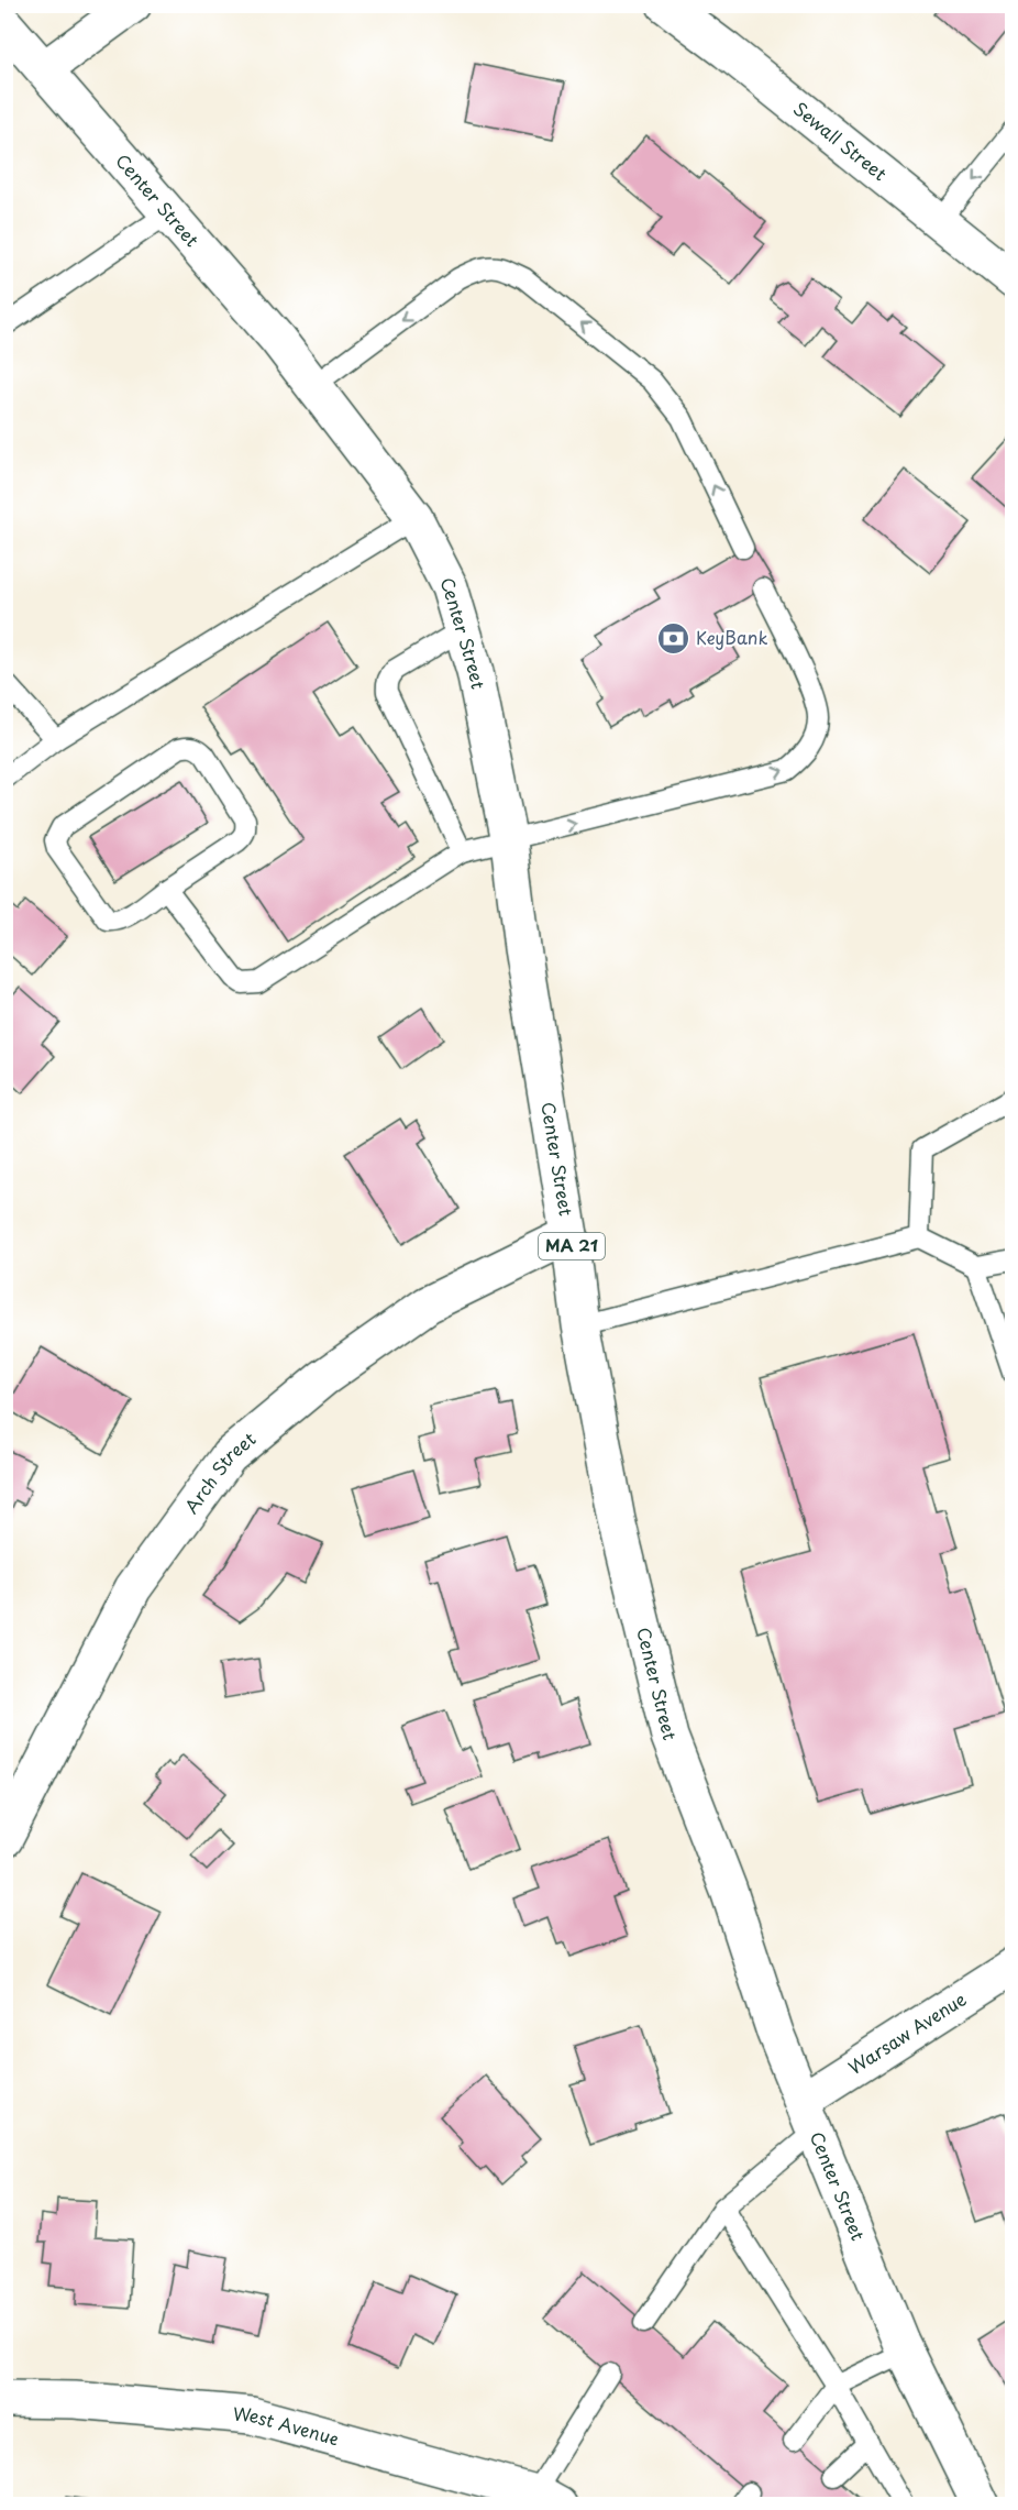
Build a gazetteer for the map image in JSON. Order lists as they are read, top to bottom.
{
  "streets": {
    "main road": [
      "Sewall Street",
      "Center Street",
      "MA 21",
      "Arch Street",
      "Warsaw Avenue",
      "West Avenue"
    ]
  },
  "crossings": [
    ["Center Street", "Arch Street"],
    ["Center Street", "Warsaw Avenue"]
  ],
  "places": {
    "bank": ["KeyBank"]
  }
}
